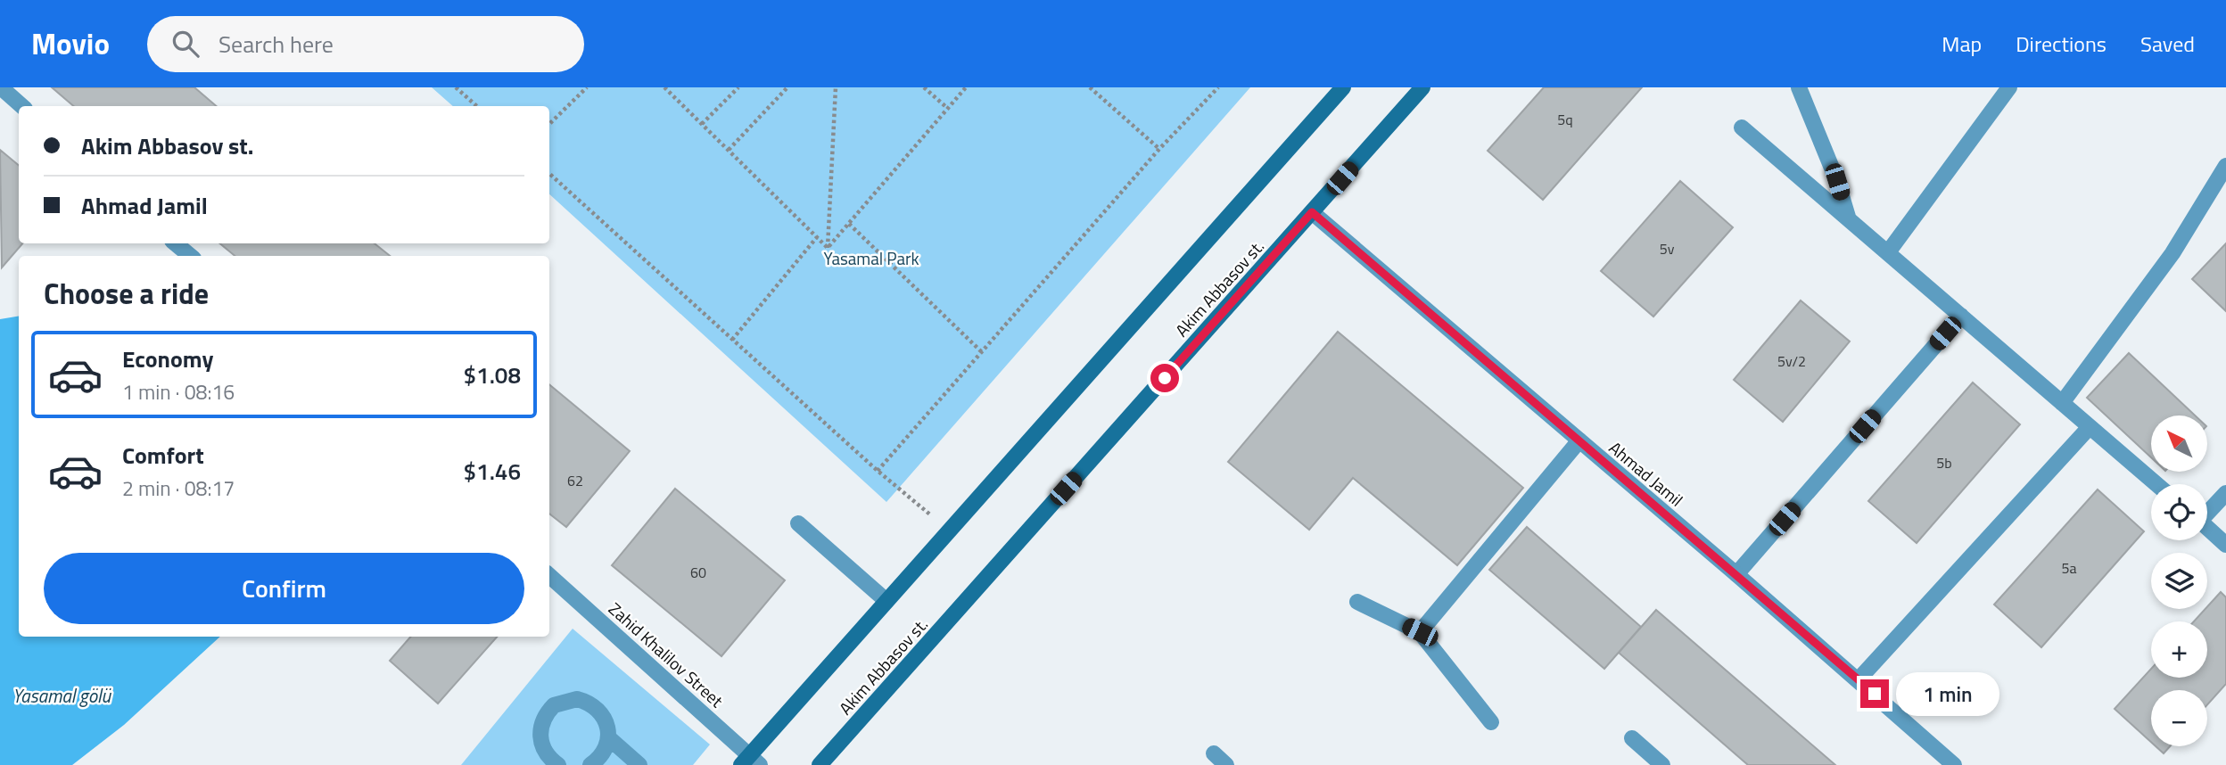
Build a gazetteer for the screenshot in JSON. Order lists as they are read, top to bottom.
{
  "streets": {
    "main road": ["Akim Abbasov st."],
    "street": ["Ahmad Jamil", "Zahid Khalilov Street"]
  },
  "crossings": [
    ["Akim Abbasov st.", "Ahmad Jamil"]
  ],
  "water": ["Yasamal gölü"],
  "parks": ["Yasamal Park"],
  "house_numbers": [
    "5q",
    "5v",
    "5v/2",
    "5b",
    "62",
    "5a",
    "60"
  ],
  "north": "top left",
  "page": {
    "header": "Movio",
    "search": "Search here",
    "nav": ["Map", "Directions", "Saved"],
    "banner": ["Akim Abbasov st.", "Ahmad Jamil"],
    "heading": "Choose a ride",
    "list": [
      {
        "name": "Economy",
        "note": "1 min · 08:16",
        "value": "$1.08"
      },
      {
        "name": "Comfort",
        "note": "2 min · 08:17",
        "value": "$1.46"
      }
    ],
    "map_buttons": ["+", "−"],
    "buttons": "Confirm",
    "bubble": "1 min"
  }
}
